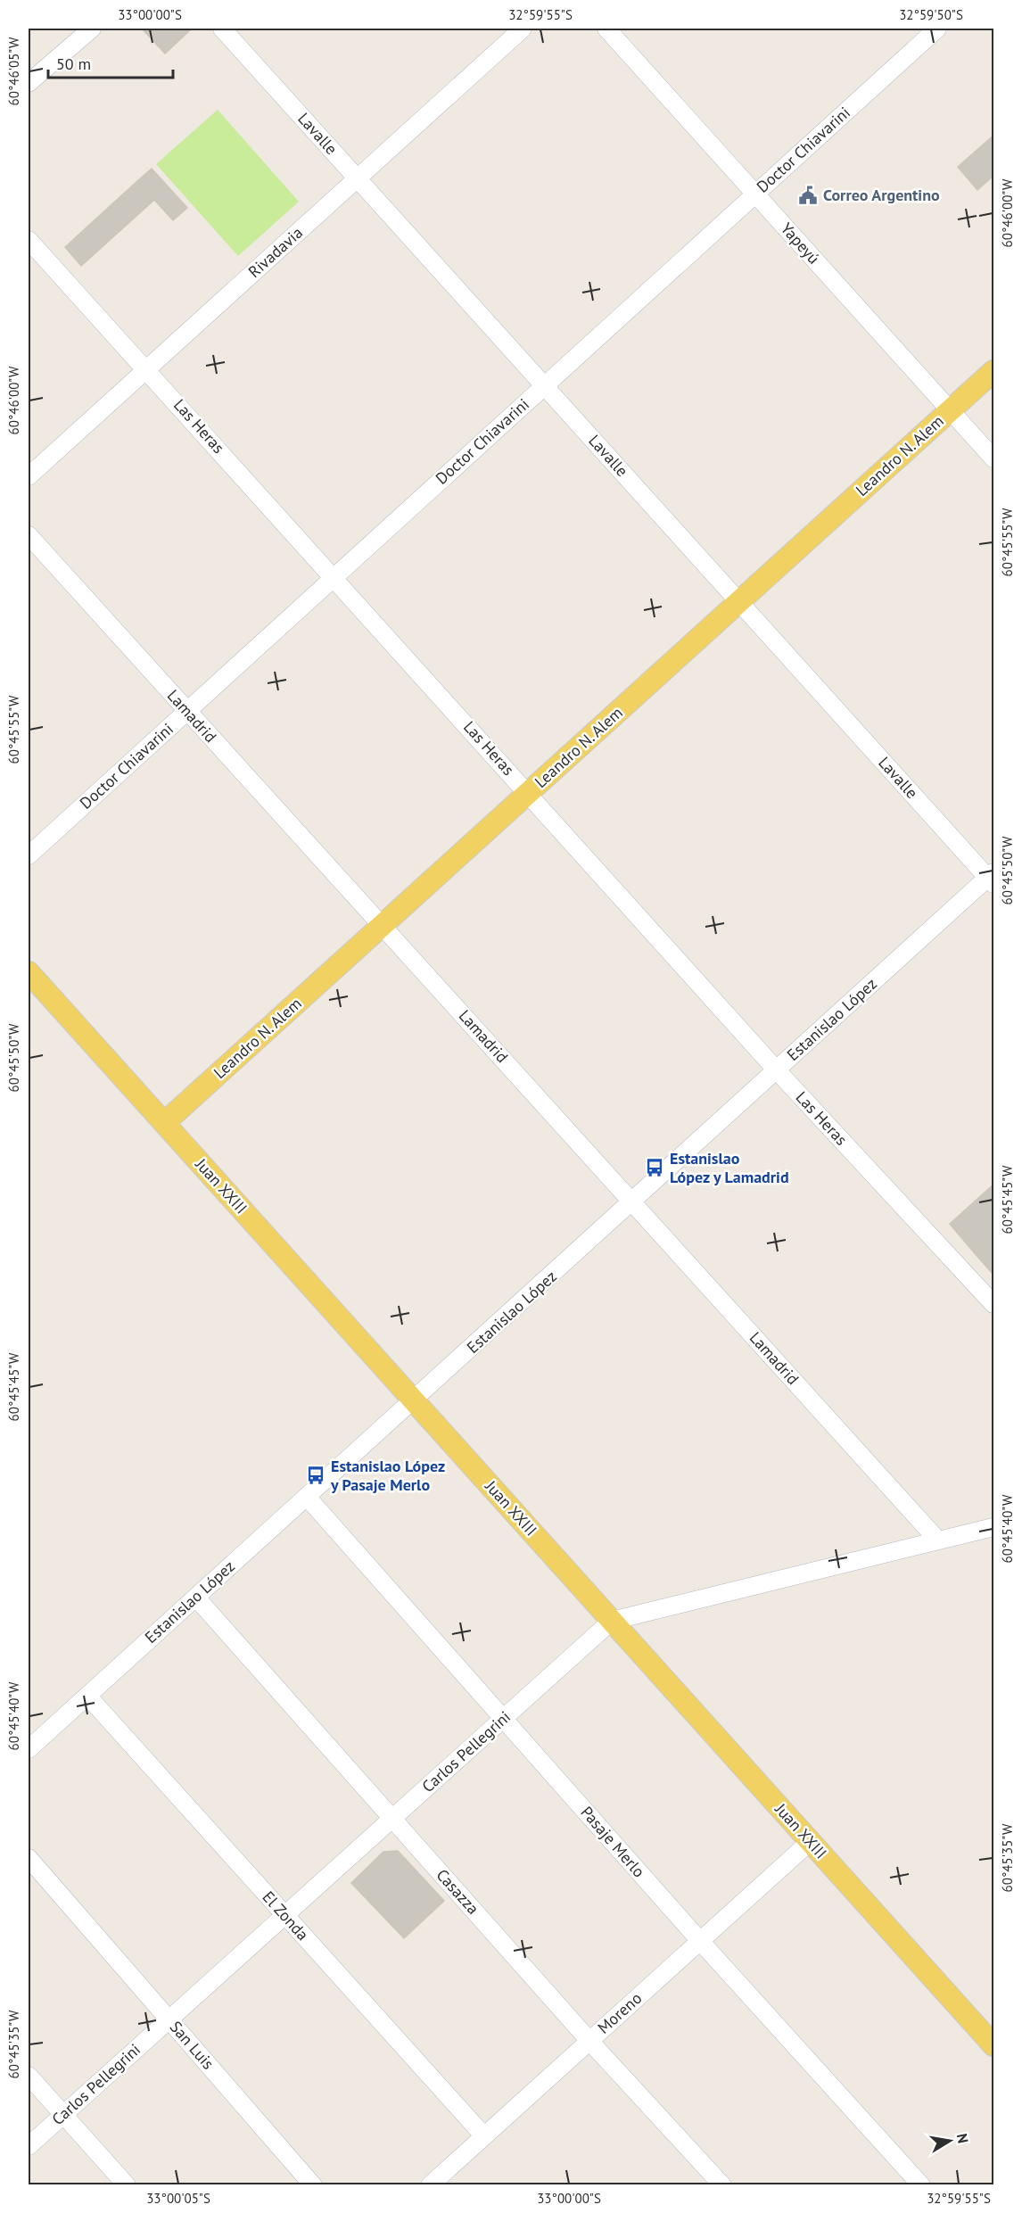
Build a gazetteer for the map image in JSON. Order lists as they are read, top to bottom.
{
  "streets": {
    "main road": ["Leandro N. Alem", "Juan XXIII"],
    "street": [
      "Lavalle",
      "Doctor Chiavarini",
      "Yapeyú",
      "Rivadavia",
      "Las Heras",
      "Lamadrid",
      "Estanislao López",
      "Carlos Pellegrini",
      "Pasaje Merlo",
      "Casazza",
      "El Zonda",
      "Moreno",
      "San Luis"
    ]
  },
  "crossings": [
    ["Lavalle", "Doctor Chiavarini"],
    ["Lavalle", "Rivadavia"],
    ["Lavalle", "Leandro N. Alem"],
    ["Lavalle", "Estanislao López"],
    ["Doctor Chiavarini", "Yapeyú"],
    ["Doctor Chiavarini", "Las Heras"],
    ["Doctor Chiavarini", "Lamadrid"],
    ["Yapeyú", "Leandro N. Alem"],
    ["Rivadavia", "Las Heras"],
    ["Las Heras", "Leandro N. Alem"],
    ["Las Heras", "Estanislao López"],
    ["Leandro N. Alem", "Lamadrid"],
    ["Leandro N. Alem", "Juan XXIII"],
    ["Lamadrid", "Estanislao López"],
    ["Lamadrid", "Carlos Pellegrini"],
    ["Estanislao López", "Juan XXIII"],
    ["Estanislao López", "Pasaje Merlo"],
    ["Estanislao López", "Casazza"],
    ["Estanislao López", "El Zonda"],
    ["Juan XXIII", "Carlos Pellegrini"],
    ["Juan XXIII", "Moreno"],
    ["Carlos Pellegrini", "Pasaje Merlo"],
    ["Carlos Pellegrini", "Casazza"],
    ["Carlos Pellegrini", "El Zonda"],
    ["Carlos Pellegrini", "San Luis"],
    ["Pasaje Merlo", "Moreno"],
    ["Casazza", "Moreno"],
    ["El Zonda", "Moreno"]
  ],
  "places": {
    "public building": ["Correo Argentino"],
    "bus stop": ["Estanislao López y Lamadrid", "Estanislao López y Pasaje Merlo"]
  },
  "scale_bar": "50 m",
  "north": "right",
  "coordinates": [
    "33°00'00\"S",
    "32°59'55\"S",
    "32°59'50\"S",
    "60°46'05\"W",
    "60°46'00\"W",
    "60°45'55\"W",
    "60°45'50\"W",
    "60°45'45\"W",
    "60°45'40\"W",
    "60°45'35\"W",
    "33°00'05\"S"
  ]
}
